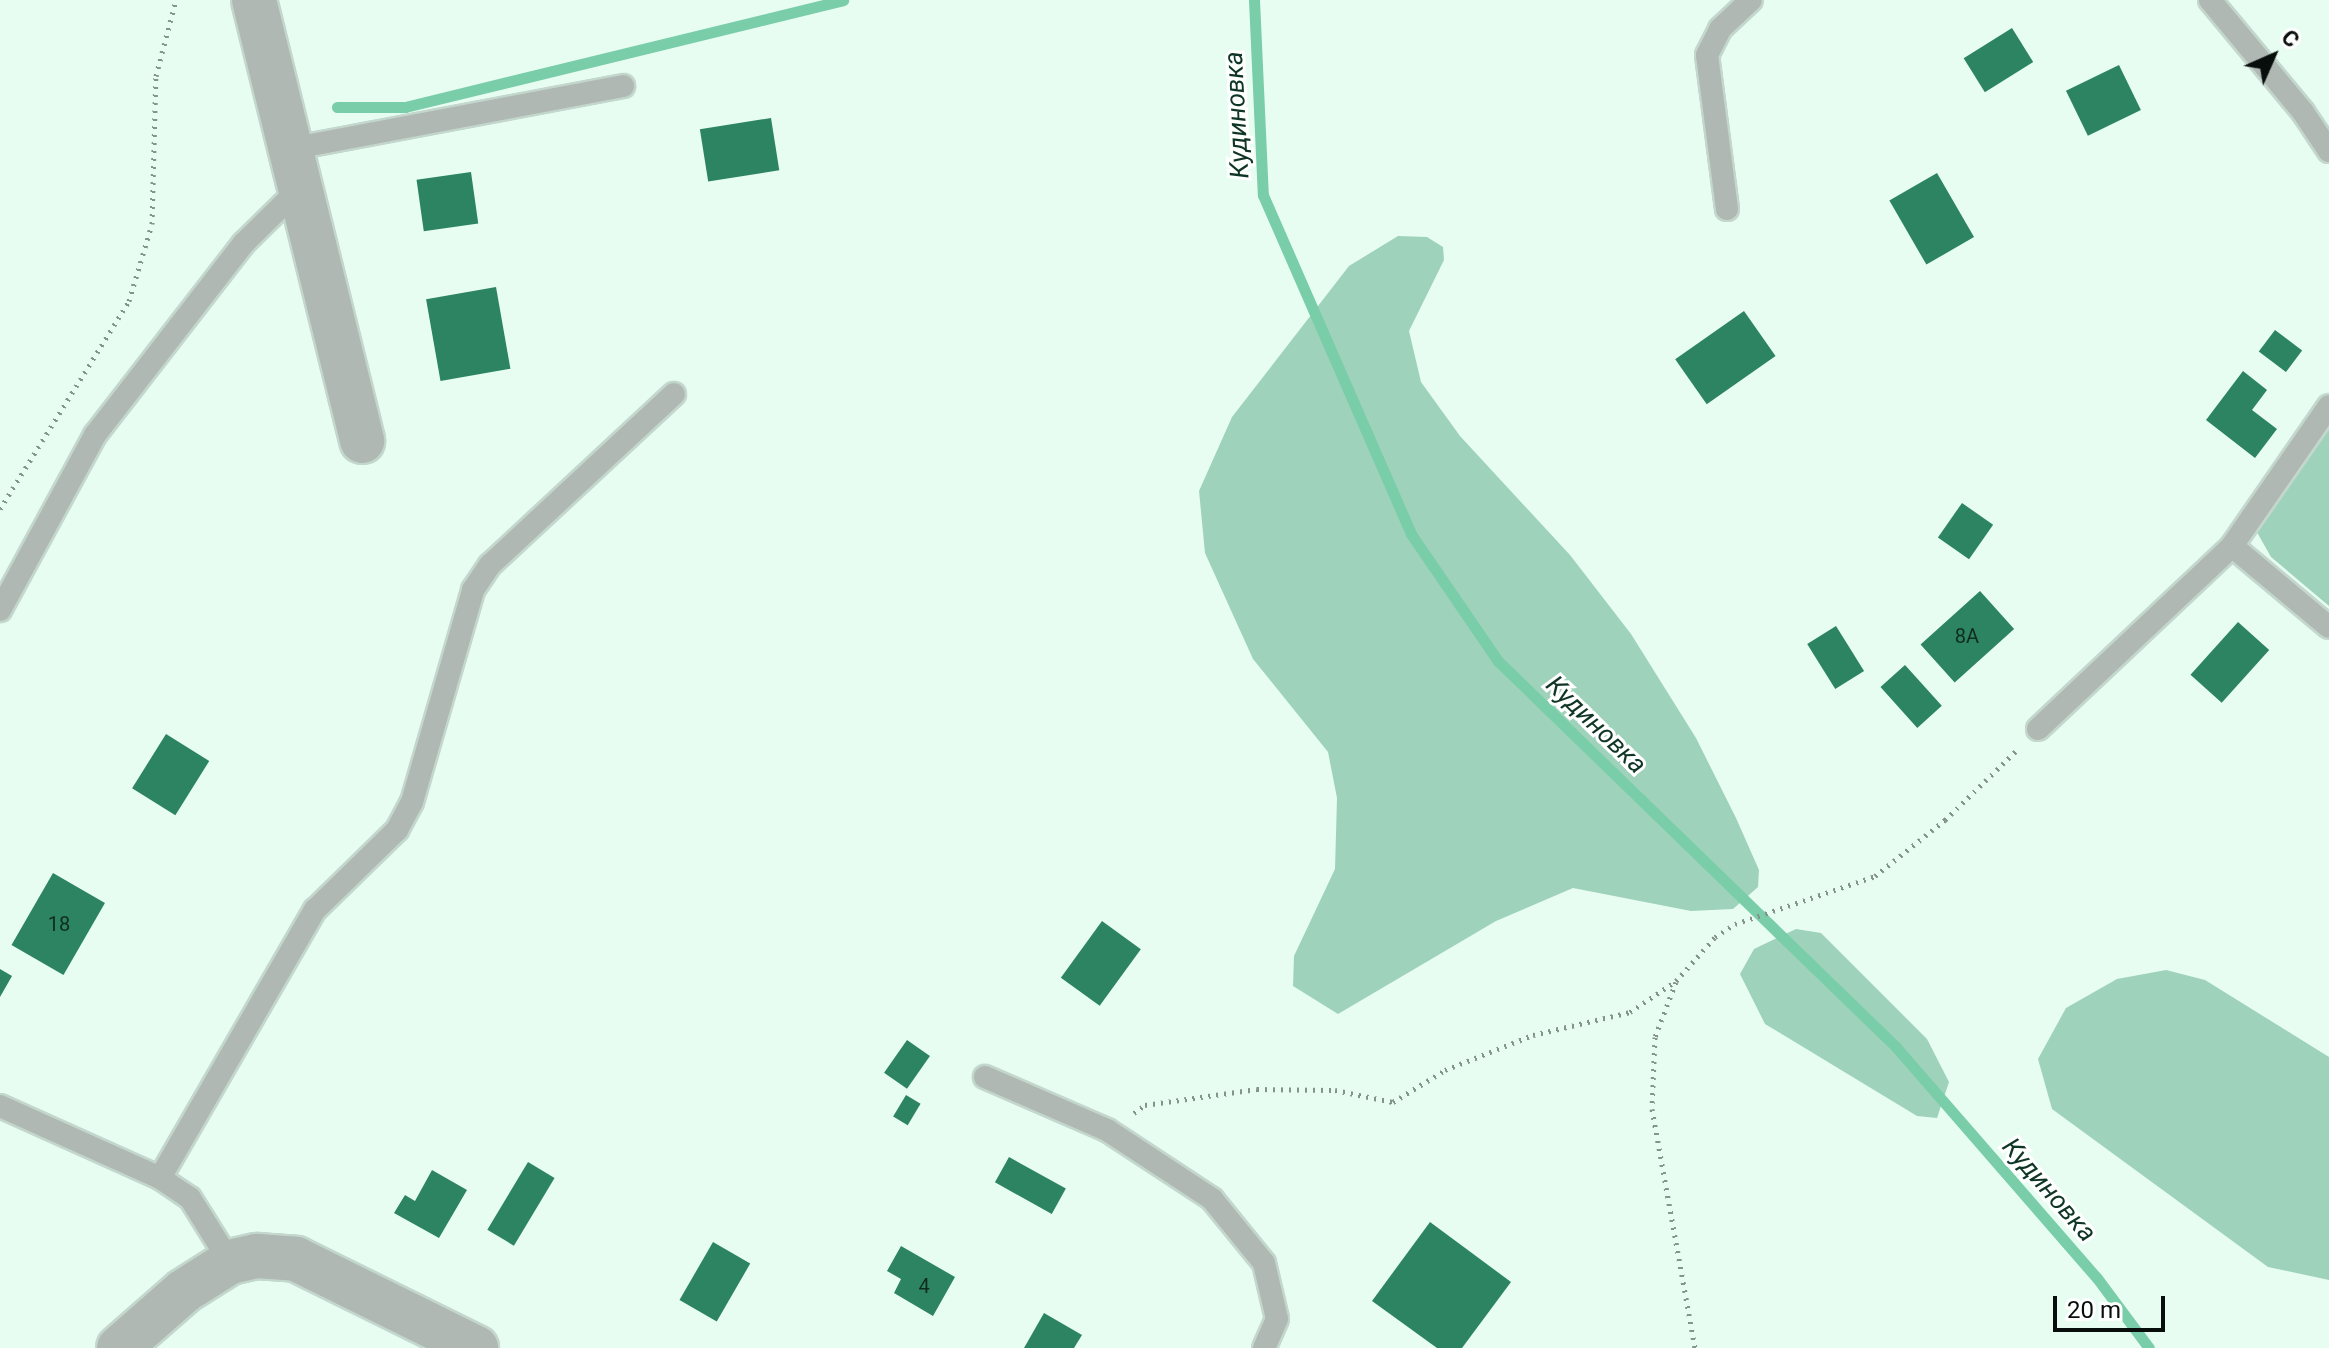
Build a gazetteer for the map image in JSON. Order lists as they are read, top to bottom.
{
  "water": ["Кудиновка"],
  "house_numbers": ["8А", "18", "4"],
  "scale_bar": "20 m",
  "north": "top right"
}
